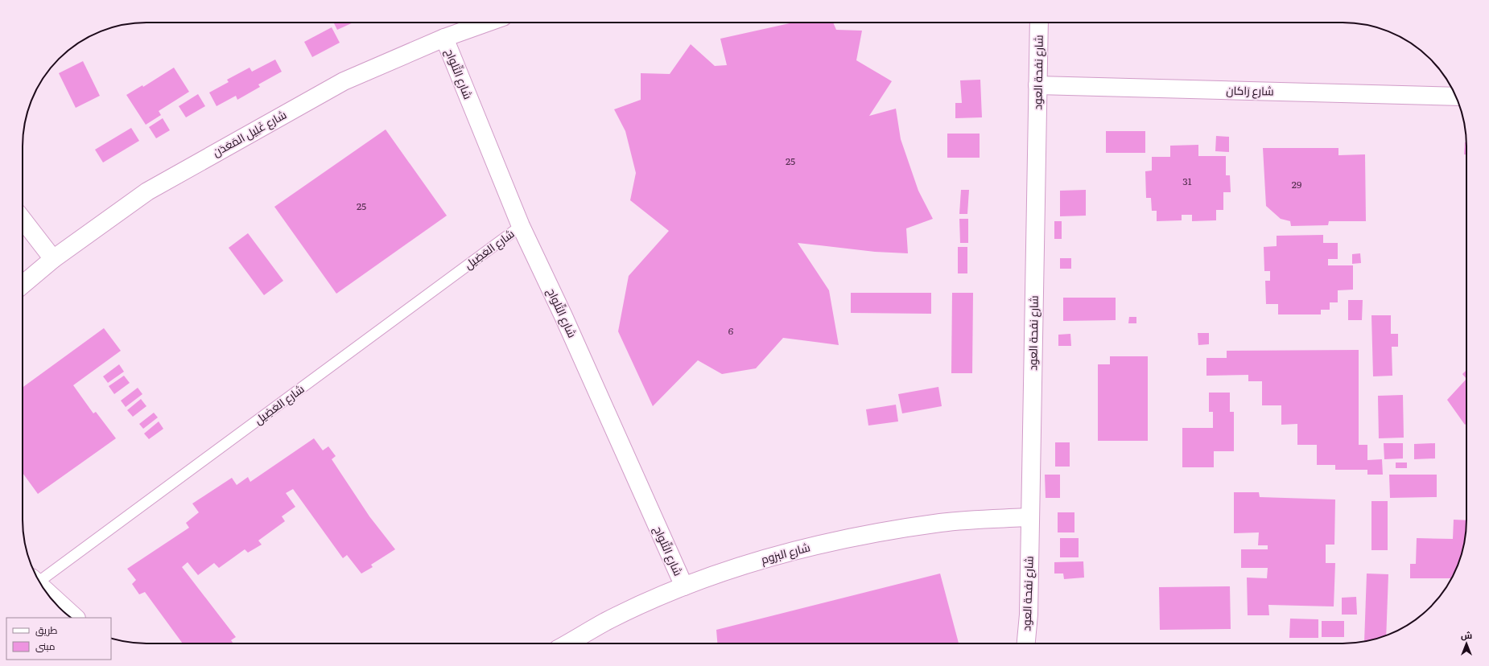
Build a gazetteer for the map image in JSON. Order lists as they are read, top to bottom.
{
  "streets": {
    "street": [
      "شارع نفحة العود",
      "شارع التِّلواح",
      "شارع رَاكان",
      "شارع غَلِيل المَعَدَن",
      "شارع البزوم"
    ],
    "lane": ["شارع العَضِيل"]
  },
  "crossings": [
    ["شارع نفحة العود", "شارع رَاكان"],
    ["شارع نفحة العود", "شارع البزوم"],
    ["شارع التِّلواح", "شارع غَلِيل المَعَدَن"],
    ["شارع التِّلواح", "شارع العَضِيل"],
    ["شارع التِّلواح", "شارع البزوم"]
  ],
  "house_numbers": [
    "25",
    "31",
    "29",
    "25",
    "6"
  ],
  "legend": ["طريق", "مبنى"],
  "north": "top"
}
